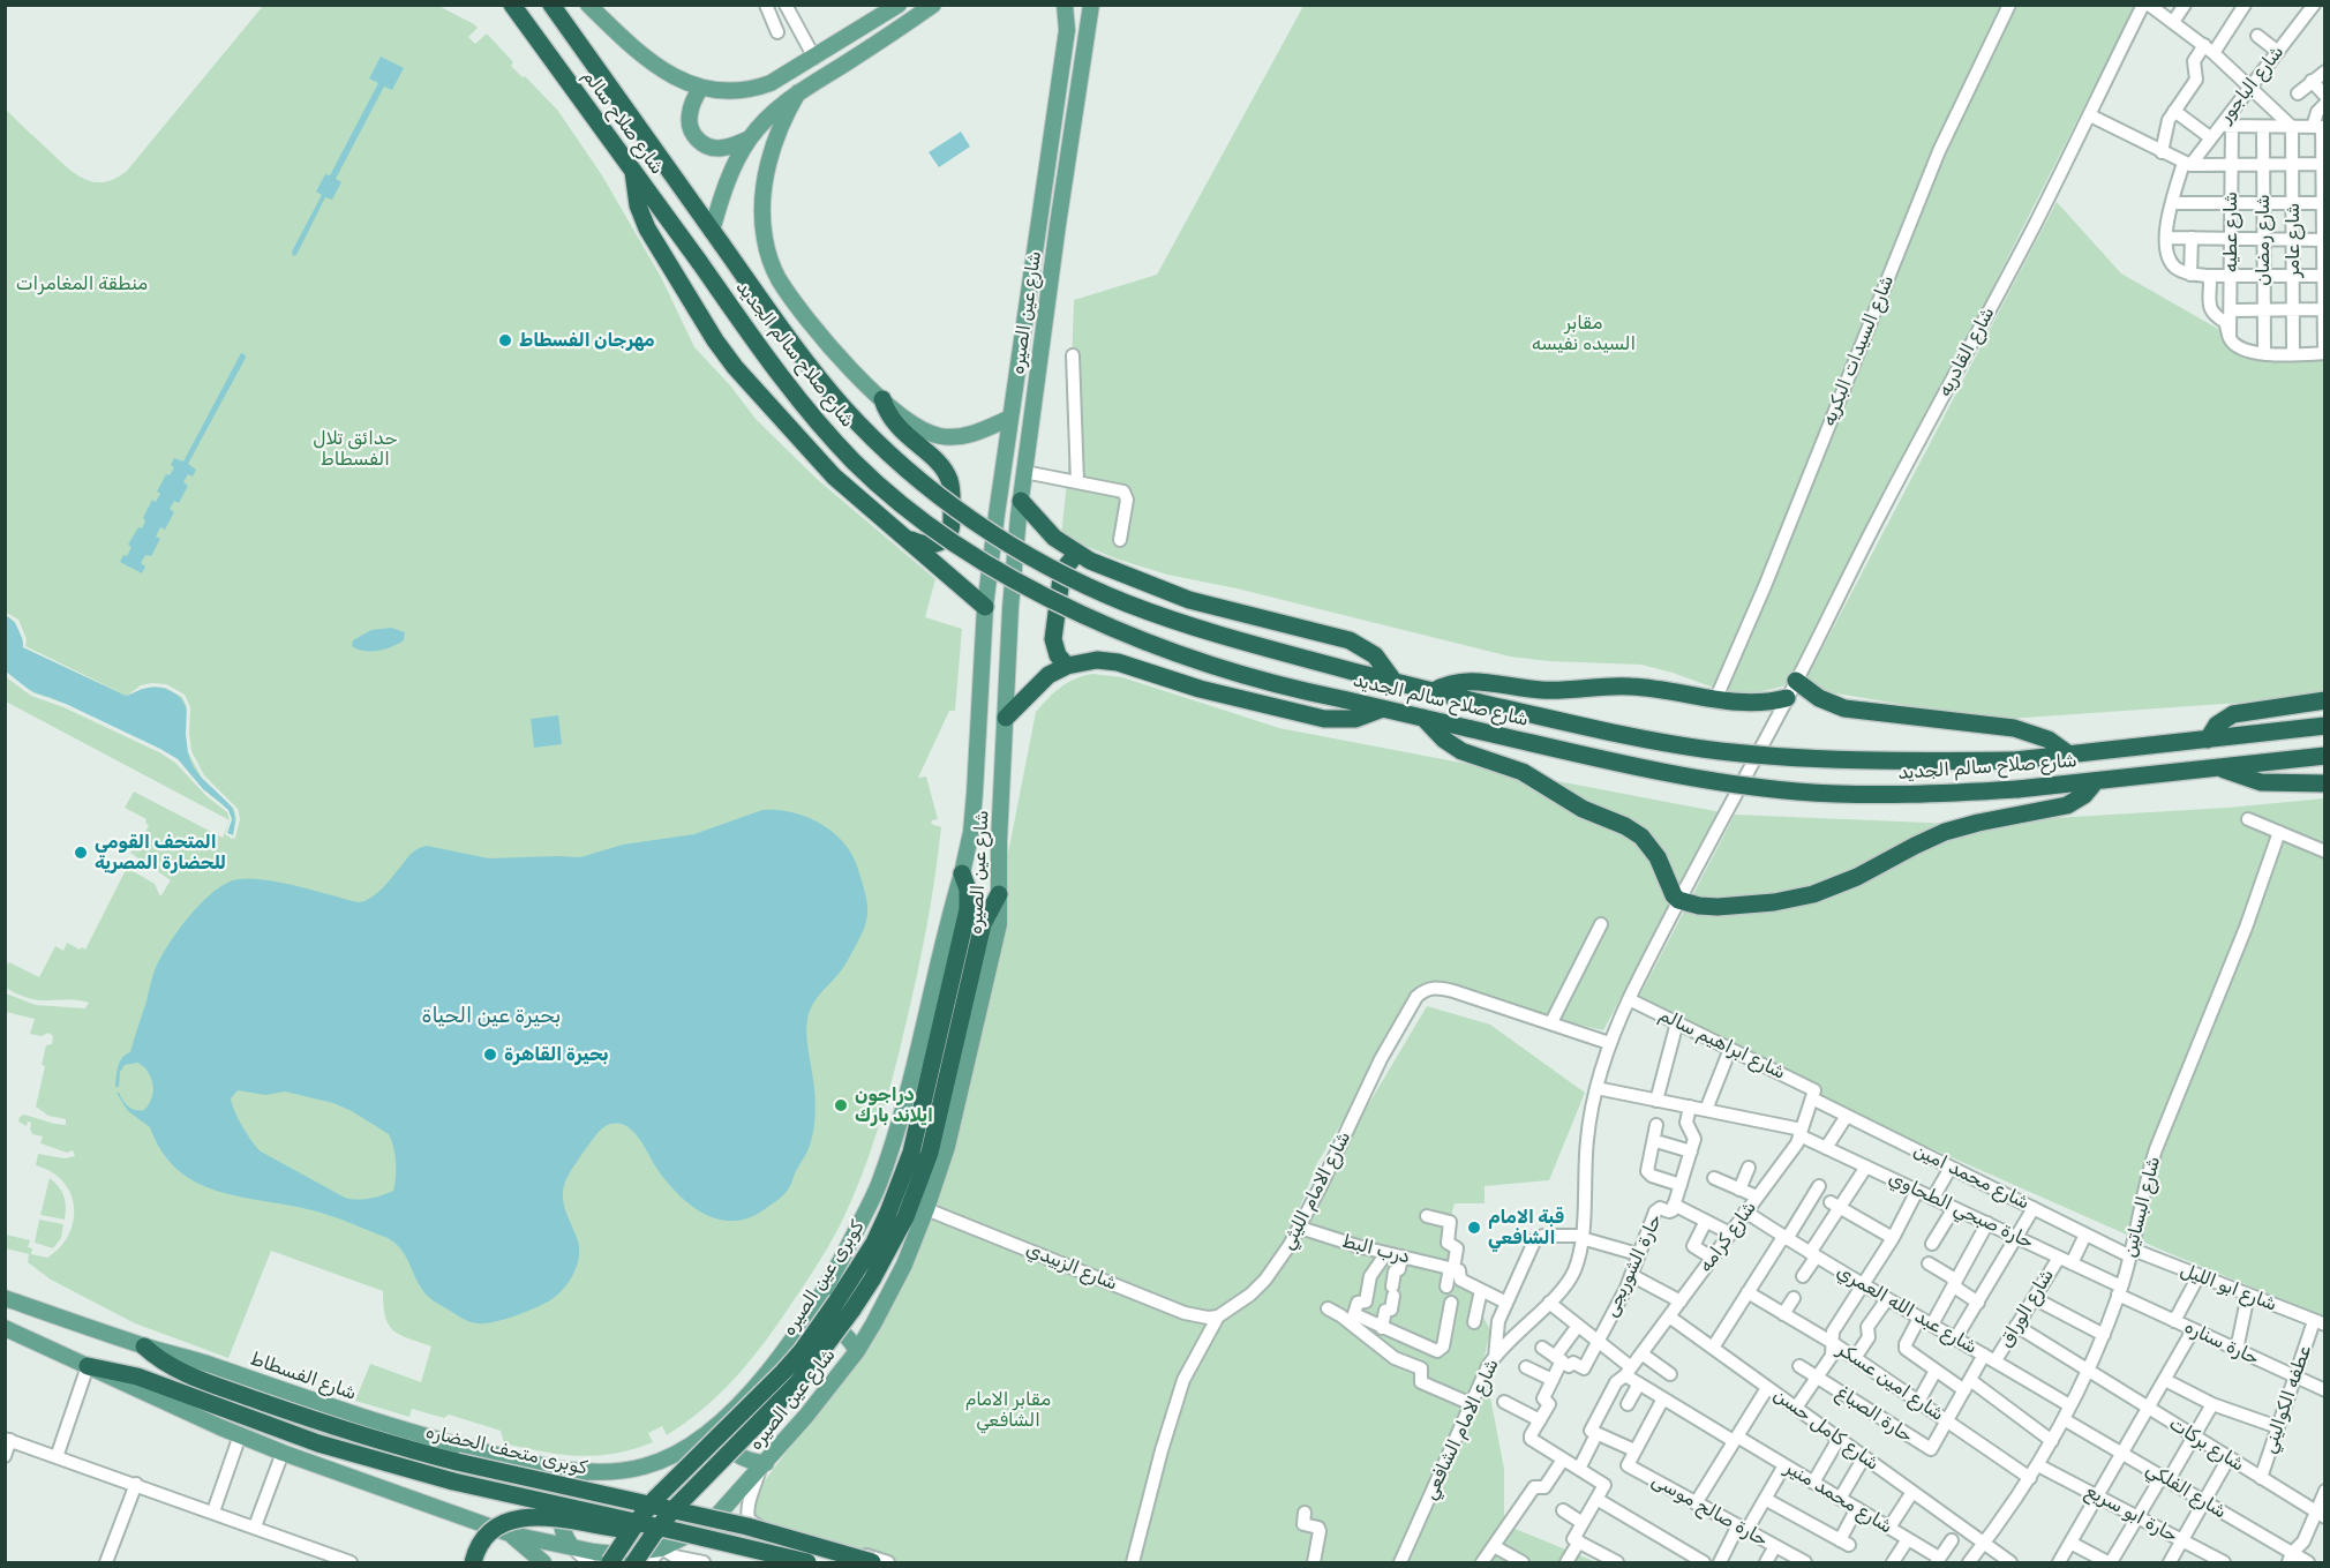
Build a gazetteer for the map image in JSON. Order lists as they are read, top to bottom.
{
  "streets": {
    "highway": [
      "شارع صلاح سالم",
      "شارع صلاح سالم الجديد",
      "كوبرى عين الصيره",
      "كوبرى متحف الحضاره"
    ],
    "main road": ["شارع عين الصيره", "شارع الفسطاط"],
    "street": [
      "شارع الباجور",
      "شارع عطيه",
      "شارع رمضان",
      "شارع عامر",
      "شارع السيدات البكريه",
      "شارع القادريه",
      "شارع ابراهيم سالم",
      "شارع محمد امين",
      "شارع الامام الليثي",
      "شارع البساتين",
      "حارة صبحي الطحاوي",
      "شارع كرامه",
      "درب البط",
      "حارة الشوربجى",
      "شارع الزبيدي",
      "شارع ابو الليل",
      "شارع الوراق",
      "شارع عبد الله العمري",
      "حارة سناره",
      "شارع امين عسكر",
      "عطفه الكواليني",
      "حارة الصباغ",
      "شارع الامام الشافعي",
      "شارع كامل حسن",
      "شارع بركات",
      "شارع الفلكي",
      "شارع محمد منير",
      "حارة صالح موسى",
      "حارة ابو سريع"
    ]
  },
  "crossings": [
    ["شارع صلاح سالم", "شارع صلاح سالم الجديد"],
    ["شارع عين الصيره", "شارع الزبيدي"],
    ["شارع عين الصيره", "كوبرى عين الصيره"],
    ["شارع عين الصيره", "شارع الفسطاط"],
    ["شارع القادريه", "شارع الامام الشافعي"],
    ["شارع ابراهيم سالم", "شارع محمد امين"],
    ["شارع ابراهيم سالم", "شارع كرامه"],
    ["شارع ابراهيم سالم", "شارع الامام الشافعي"],
    ["شارع محمد امين", "شارع البساتين"],
    ["شارع محمد امين", "شارع كرامه"],
    ["شارع محمد امين", "شارع ابو الليل"],
    ["شارع الامام الليثي", "درب البط"],
    ["شارع الامام الليثي", "شارع الزبيدي"],
    ["شارع الامام الليثي", "شارع الامام الشافعي"],
    ["شارع البساتين", "حارة صبحي الطحاوي"],
    ["شارع البساتين", "شارع ابو الليل"],
    ["شارع البساتين", "شارع عبد الله العمري"],
    ["شارع البساتين", "حارة سناره"],
    ["شارع البساتين", "شارع امين عسكر"],
    ["شارع البساتين", "شارع كامل حسن"],
    ["شارع البساتين", "شارع بركات"],
    ["شارع البساتين", "شارع الفلكي"],
    ["شارع البساتين", "حارة ابو سريع"],
    ["حارة صبحي الطحاوي", "شارع كرامه"],
    ["حارة صبحي الطحاوي", "شارع الوراق"],
    ["حارة صبحي الطحاوي", "حارة سناره"],
    ["حارة صبحي الطحاوي", "شارع الامام الشافعي"],
    ["شارع كرامه", "شارع عبد الله العمري"],
    ["شارع كرامه", "شارع كامل حسن"],
    ["شارع كرامه", "شارع محمد منير"],
    ["حارة الشوربجى", "شارع محمد منير"],
    ["شارع ابو الليل", "عطفه الكواليني"],
    ["شارع الوراق", "شارع عبد الله العمري"],
    ["شارع الوراق", "شارع امين عسكر"],
    ["شارع الوراق", "حارة الصباغ"],
    ["شارع الوراق", "شارع بركات"],
    ["حارة سناره", "عطفه الكواليني"],
    ["شارع الفسطاط", "كوبرى متحف الحضاره"],
    ["عطفه الكواليني", "شارع بركات"],
    ["شارع الامام الشافعي", "شارع محمد منير"]
  ],
  "water": ["بحيرة عين الحياة"],
  "parks": [
    "منطقة المغامرات",
    "مقابر السيده نفيسه",
    "حدائق تلال الفسطاط",
    "مقابر الامام الشافعي"
  ],
  "places": [
    "مهرجان الفسطاط",
    "المتحف القومى للحضارة المصرية",
    "بحيرة القاهرة",
    "دراجون ايلاند بارك",
    "قبة الامام الشافعي"
  ]
}
